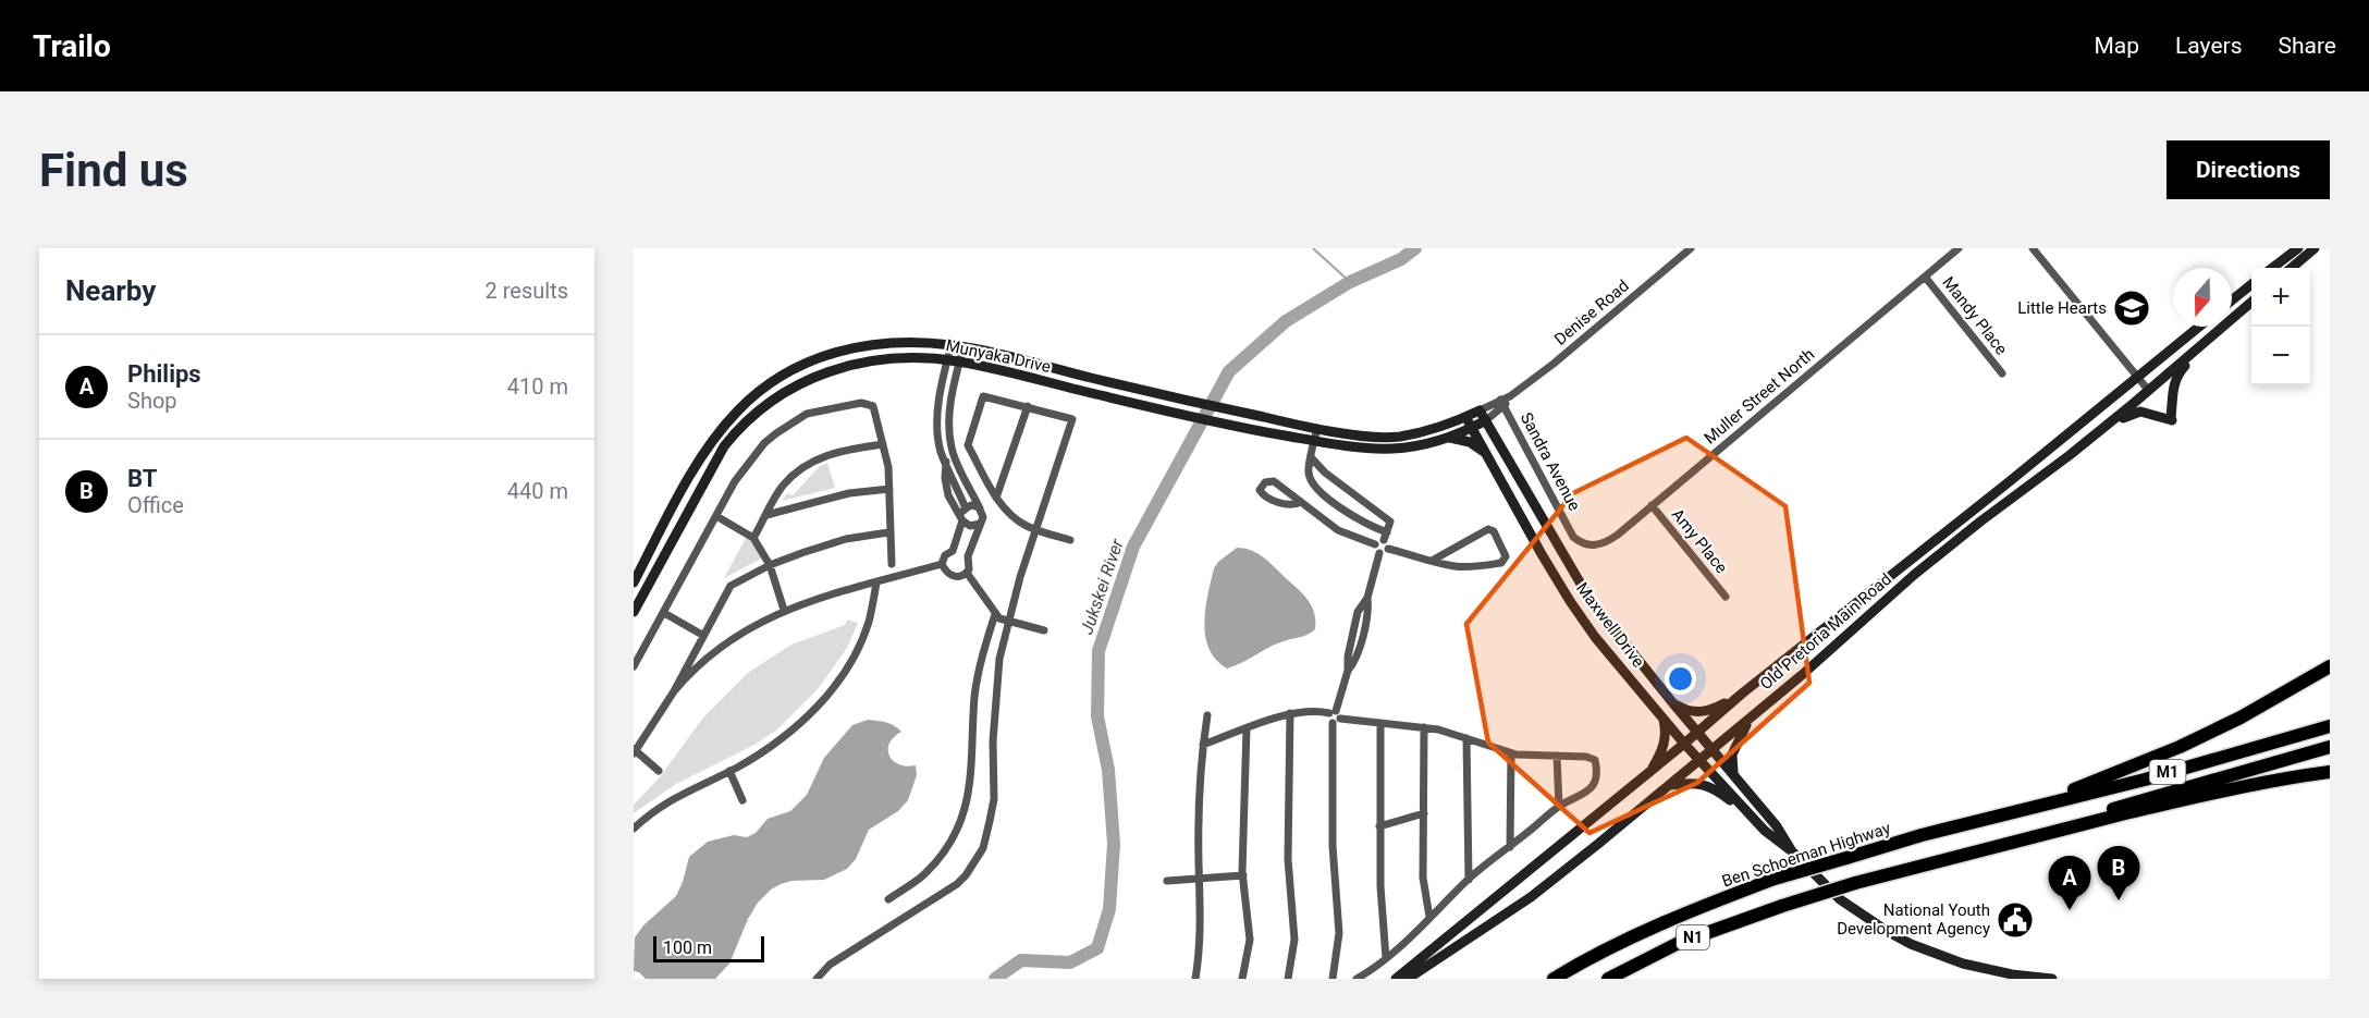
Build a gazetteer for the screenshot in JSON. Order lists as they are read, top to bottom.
{
  "streets": {
    "highway": ["M1", "Ben Schoeman Highway", "N1"],
    "main road": ["Munyaka Drive", "Maxwell Drive", "Old Pretoria Main Road"],
    "street": [
      "Denise Road",
      "Mandy Place",
      "Muller Street North",
      "Sandra Avenue",
      "Amy Place"
    ]
  },
  "crossings": [
    ["Denise Road", "Munyaka Drive"],
    ["Denise Road", "Sandra Avenue"],
    ["Denise Road", "Maxwell Drive"],
    ["Mandy Place", "Muller Street North"],
    ["Munyaka Drive", "Maxwell Drive"],
    ["Muller Street North", "Sandra Avenue"],
    ["Muller Street North", "Amy Place"],
    ["Maxwell Drive", "Old Pretoria Main Road"],
    ["M1", "Ben Schoeman Highway"],
    ["M1", "N1"]
  ],
  "water": ["Jukskei River"],
  "places": {
    "school or university": ["Little Hearts"],
    "public building": ["National Youth Development Agency"]
  },
  "scale_bar": "100 m",
  "north": "bottom",
  "page": {
    "header": "Trailo",
    "nav": ["Map", "Layers", "Share"],
    "buttons": "Directions",
    "title": "Find us",
    "heading": ["Nearby", "2 results"],
    "map_buttons": ["+", "−"],
    "list": [
      {
        "mark": "A",
        "name": "Philips",
        "note": "Shop",
        "value": "410 m"
      },
      {
        "mark": "B",
        "name": "BT",
        "note": "Office",
        "value": "440 m"
      }
    ],
    "pins": ["B", "A"],
    "scale": "100 m"
  }
}
